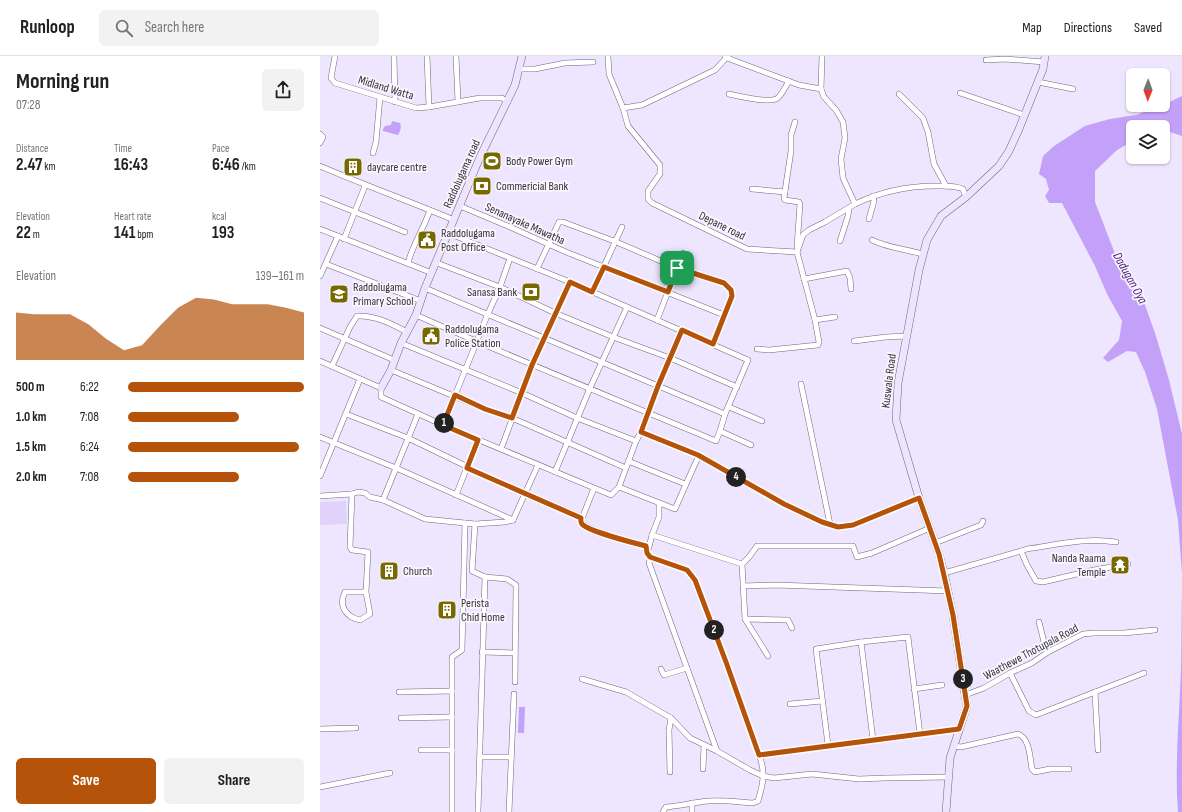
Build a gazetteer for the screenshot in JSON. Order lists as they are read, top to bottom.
{
  "streets": {
    "street": [
      "Midland Watta",
      "Raddolugama road",
      "Senanayake Mawatha",
      "Depane road",
      "Kuswala Road",
      "Waathewe Thotupala Road"
    ]
  },
  "crossings": [
    ["Midland Watta", "Raddolugama road"],
    ["Raddolugama road", "Senanayake Mawatha"],
    ["Kuswala Road", "Waathewe Thotupala Road"]
  ],
  "water": ["Dadugan Oya"],
  "places": {
    "sports": ["Body Power Gym"],
    "building": ["daycare centre", "Church", "Perista Chid Home"],
    "bank": ["Commericial Bank", "Sanasa Bank"],
    "public building": ["Raddolugama Post Office", "Raddolugama Police Station"],
    "school or university": ["Raddolugama Primary School"],
    "temple": ["Nanda Raama Temple"]
  },
  "north": "bottom",
  "page": {
    "header": "Runloop",
    "search": "Search here",
    "nav": ["Map", "Directions", "Saved"],
    "heading": ["Morning run", "07:28"],
    "stats": [
      ["Distance", "2.47 km"],
      ["Time", "16:43"],
      ["Pace", "6:46 /km"],
      ["Elevation", "22 m"],
      ["Heart rate", "141 bpm"],
      ["kcal", "193"]
    ],
    "chart": ["Elevation", "139–161 m"],
    "list": [
      {
        "name": "500 m",
        "note": "6:22"
      },
      {
        "name": "1.0 km",
        "note": "7:08"
      },
      {
        "name": "1.5 km",
        "note": "6:24"
      },
      {
        "name": "2.0 km",
        "note": "7:08"
      }
    ],
    "pins": [
      "1",
      "4",
      "2",
      "3"
    ],
    "buttons": ["Save", "Share"]
  }
}
